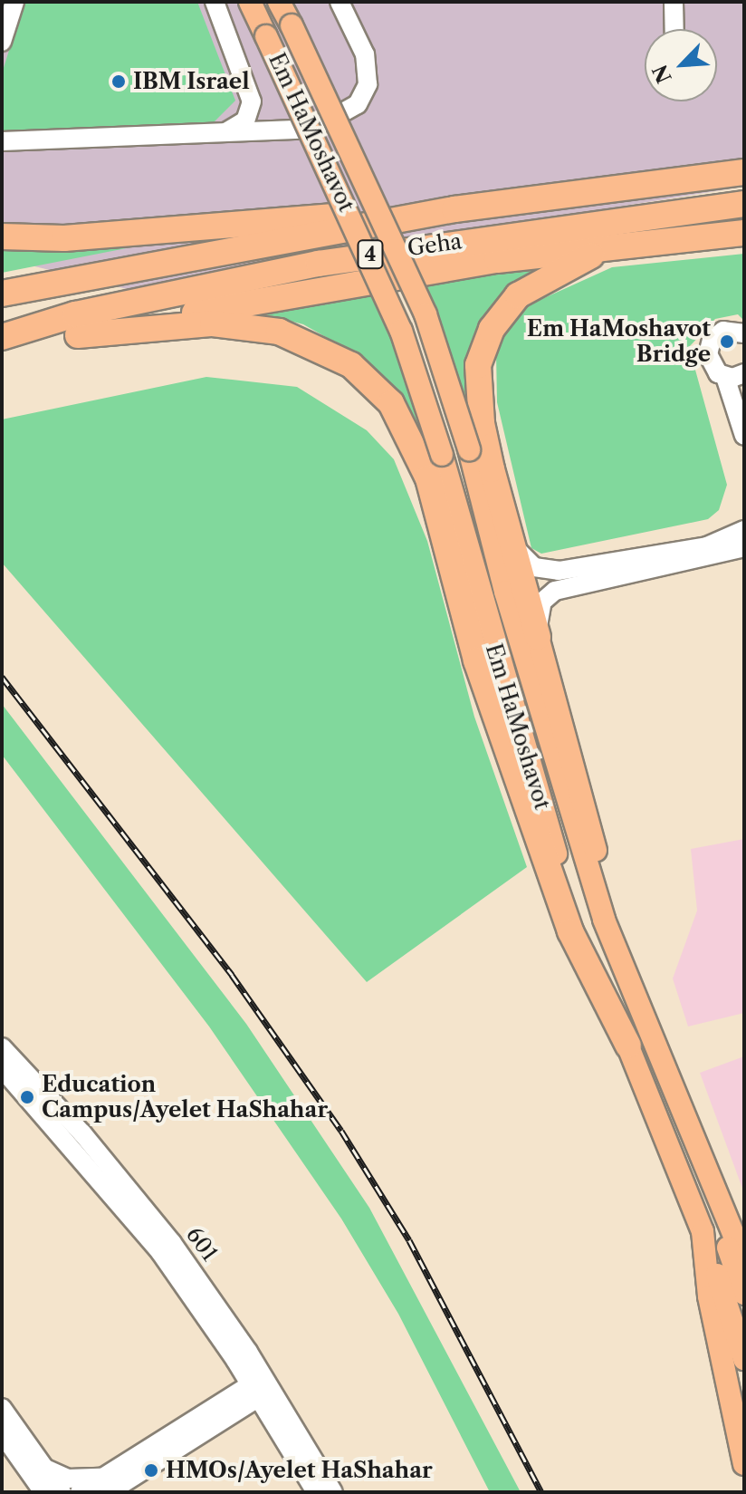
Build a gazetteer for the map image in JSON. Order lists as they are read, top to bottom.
{
  "streets": {
    "highway": ["Geha", "4"],
    "main road": ["Em HaMoshavot"],
    "street": ["601"]
  },
  "places": [
    "IBM Israel",
    "Em HaMoshavot Bridge",
    "Education Campus/Ayelet HaShahar",
    "HMOs/Ayelet HaShahar"
  ],
  "north": "bottom left"
}
